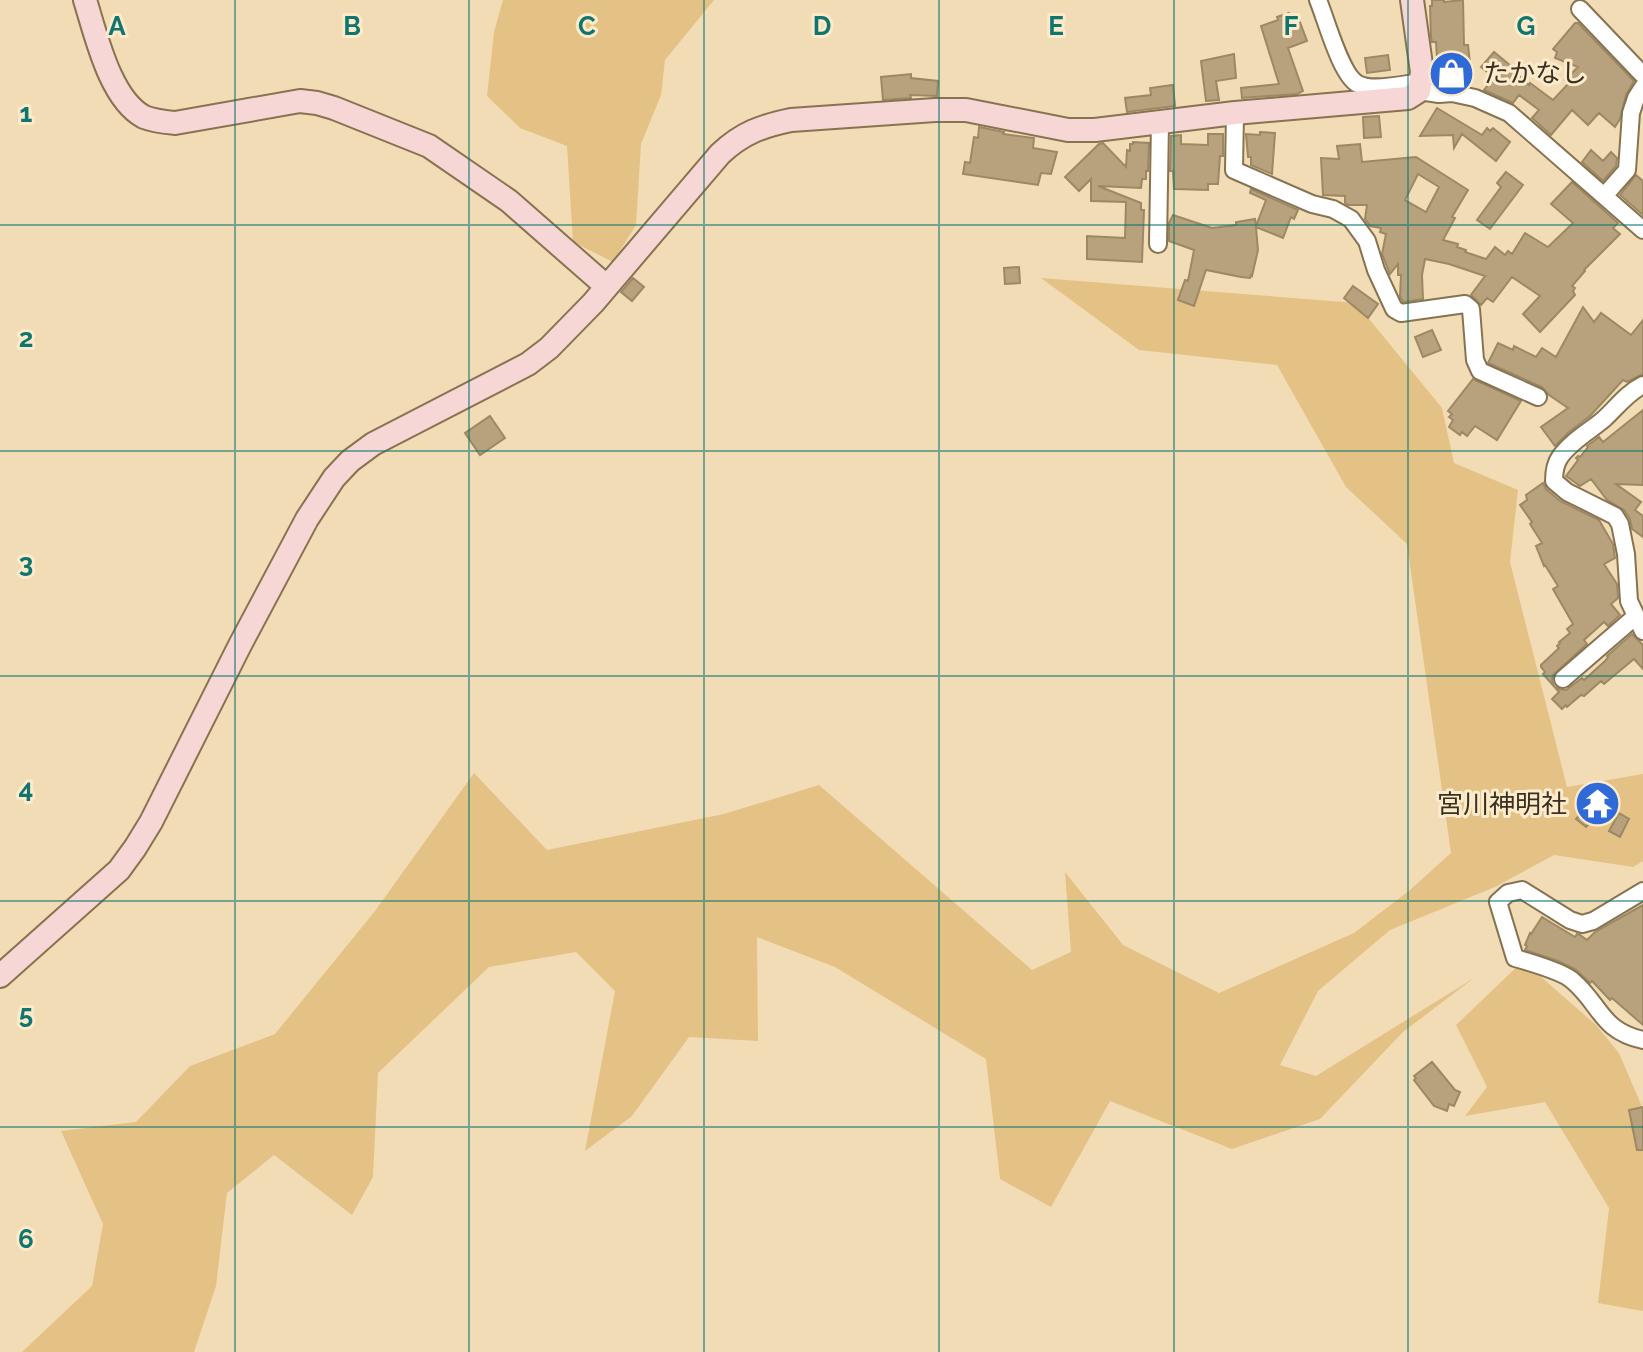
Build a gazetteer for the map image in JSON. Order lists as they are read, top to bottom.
{
  "places": {
    "shop": ["たかなし"],
    "temple": ["宮川神明社"]
  },
  "grid": {
    "columns": [
      "A",
      "B",
      "C",
      "D",
      "E",
      "F",
      "G"
    ],
    "rows": [
      "1",
      "2",
      "3",
      "4",
      "5",
      "6"
    ]
  }
}
